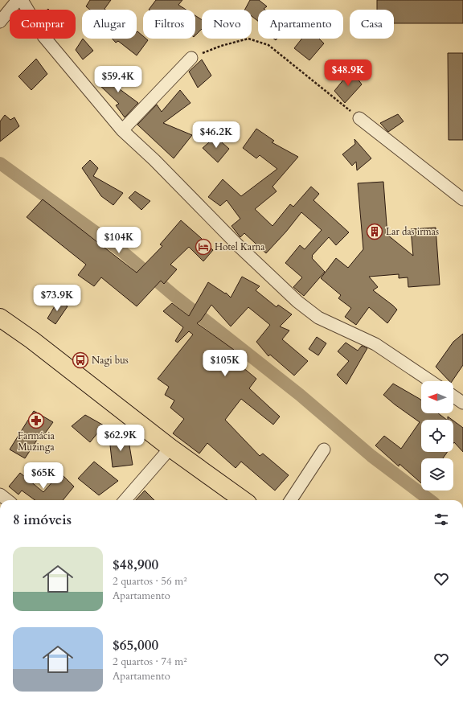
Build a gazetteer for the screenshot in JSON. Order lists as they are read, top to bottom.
{
  "places": {
    "building": ["Lar das irmas"],
    "hotel": ["Hotel Karna"],
    "bus stop": ["Nagi bus"],
    "pharmacy": ["Farmácia Muzinga"]
  },
  "north": "left",
  "page": {
    "chip": [
      "Comprar",
      "Alugar",
      "Filtros",
      "Novo",
      "Apartamento",
      "Casa"
    ],
    "price": [
      "$48.9K",
      "$59.4K",
      "$46.2K",
      "$104K",
      "$73.9K",
      "$105K",
      "$62.9K",
      "$65K"
    ],
    "heading": "8 imóveis",
    "list": [
      {
        "name": "$48,900",
        "note": "2 quartos · 56 m² · Apartamento"
      },
      {
        "name": "$65,000",
        "note": "2 quartos · 74 m² · Apartamento"
      }
    ]
  }
}
